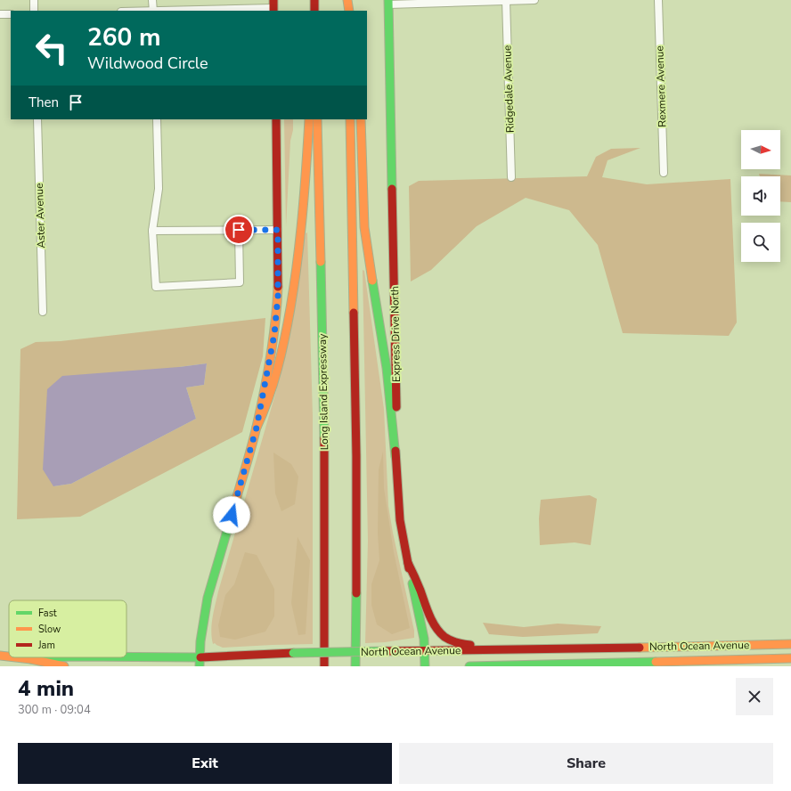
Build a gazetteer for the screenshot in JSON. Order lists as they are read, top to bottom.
{
  "streets": {
    "main road": ["Express Drive North", "Long Island Expressway", "North Ocean Avenue"],
    "street": ["Rexmere Avenue", "Ridgedale Avenue", "Aster Avenue"]
  },
  "crossings": [
    ["Express Drive North", "North Ocean Avenue"]
  ],
  "legend": ["Fast", "Slow", "Jam"],
  "north": "right",
  "page": {
    "turn": ["260 m", "Wildwood Circle"],
    "then": "Then",
    "heading": ["4 min", "300 m · 09:04"],
    "buttons": ["Exit", "Share"]
  }
}
